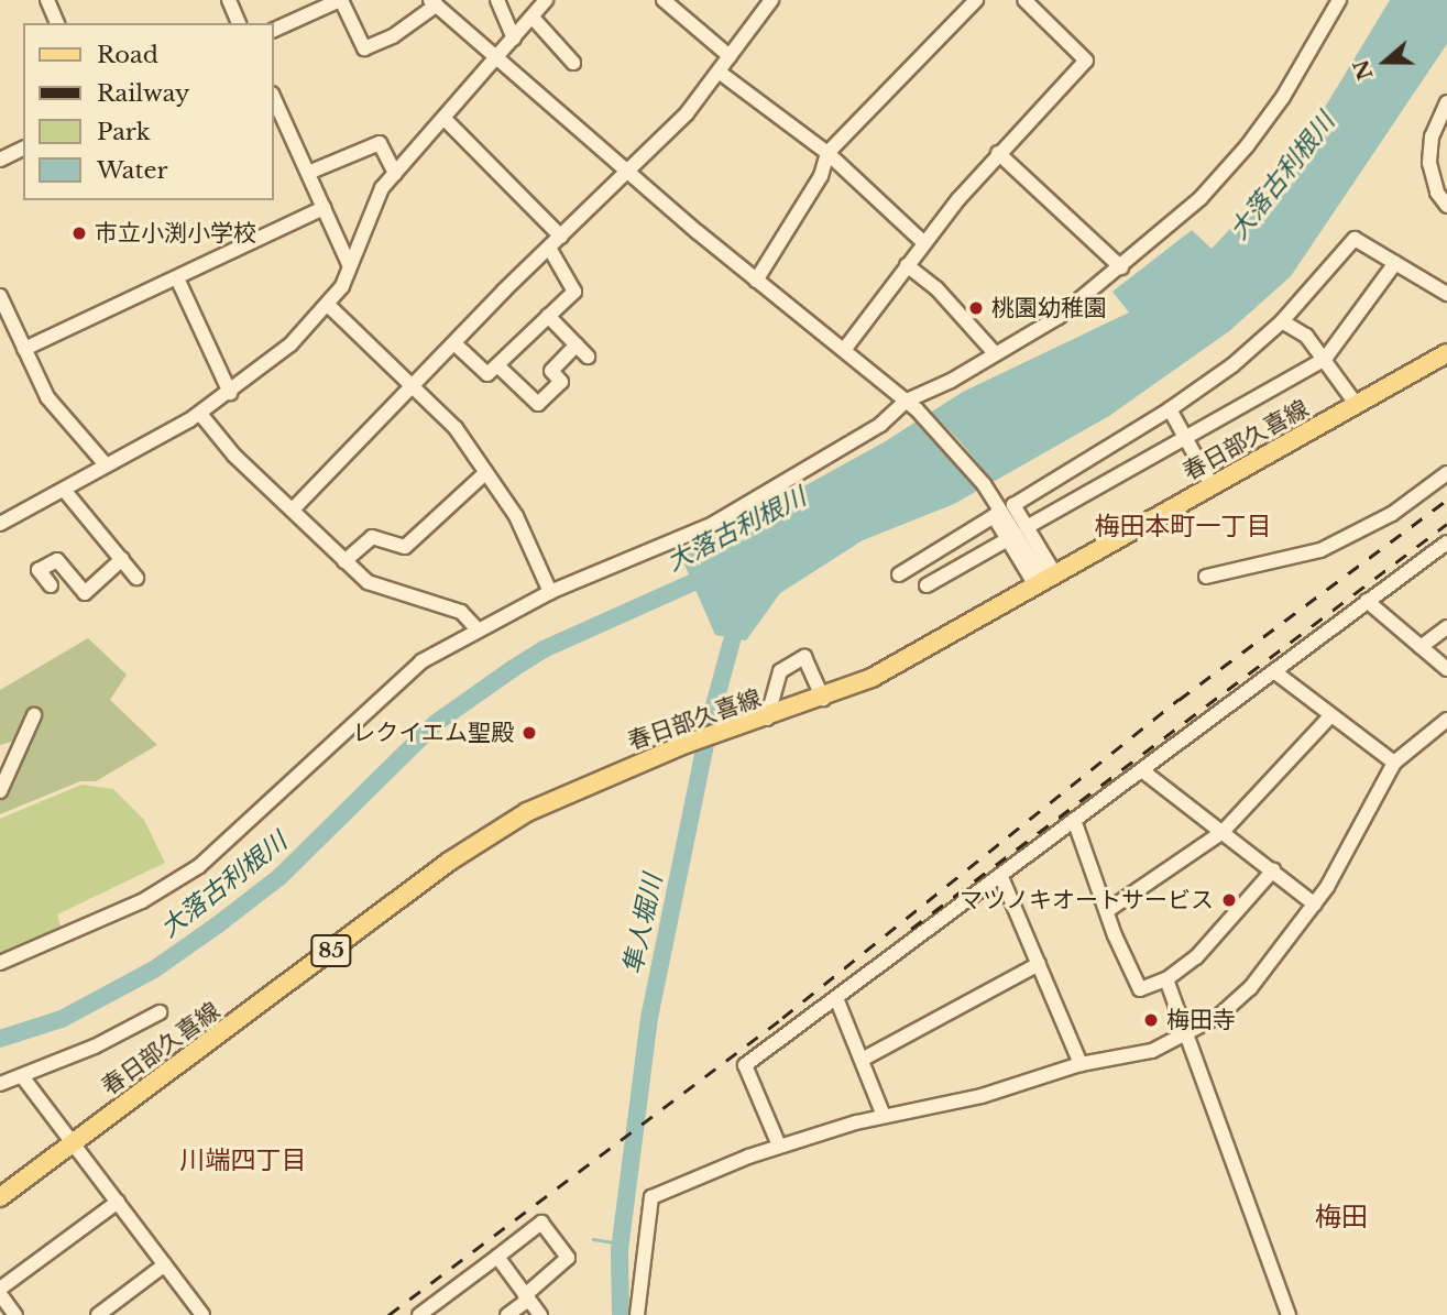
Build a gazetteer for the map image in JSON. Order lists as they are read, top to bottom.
{
  "streets": {
    "main road": ["春日部久喜線", "85"]
  },
  "districts": ["梅田本町一丁目", "川端四丁目", "梅田"],
  "water": ["大落古利根川", "隼人堀川"],
  "places": [
    "市立小渕小学校",
    "桃園幼稚園",
    "レクイエム聖殿",
    "マツノキオートサービス",
    "梅田寺"
  ],
  "legend": [
    "Road",
    "Railway",
    "Park",
    "Water"
  ],
  "north": "left"
}
